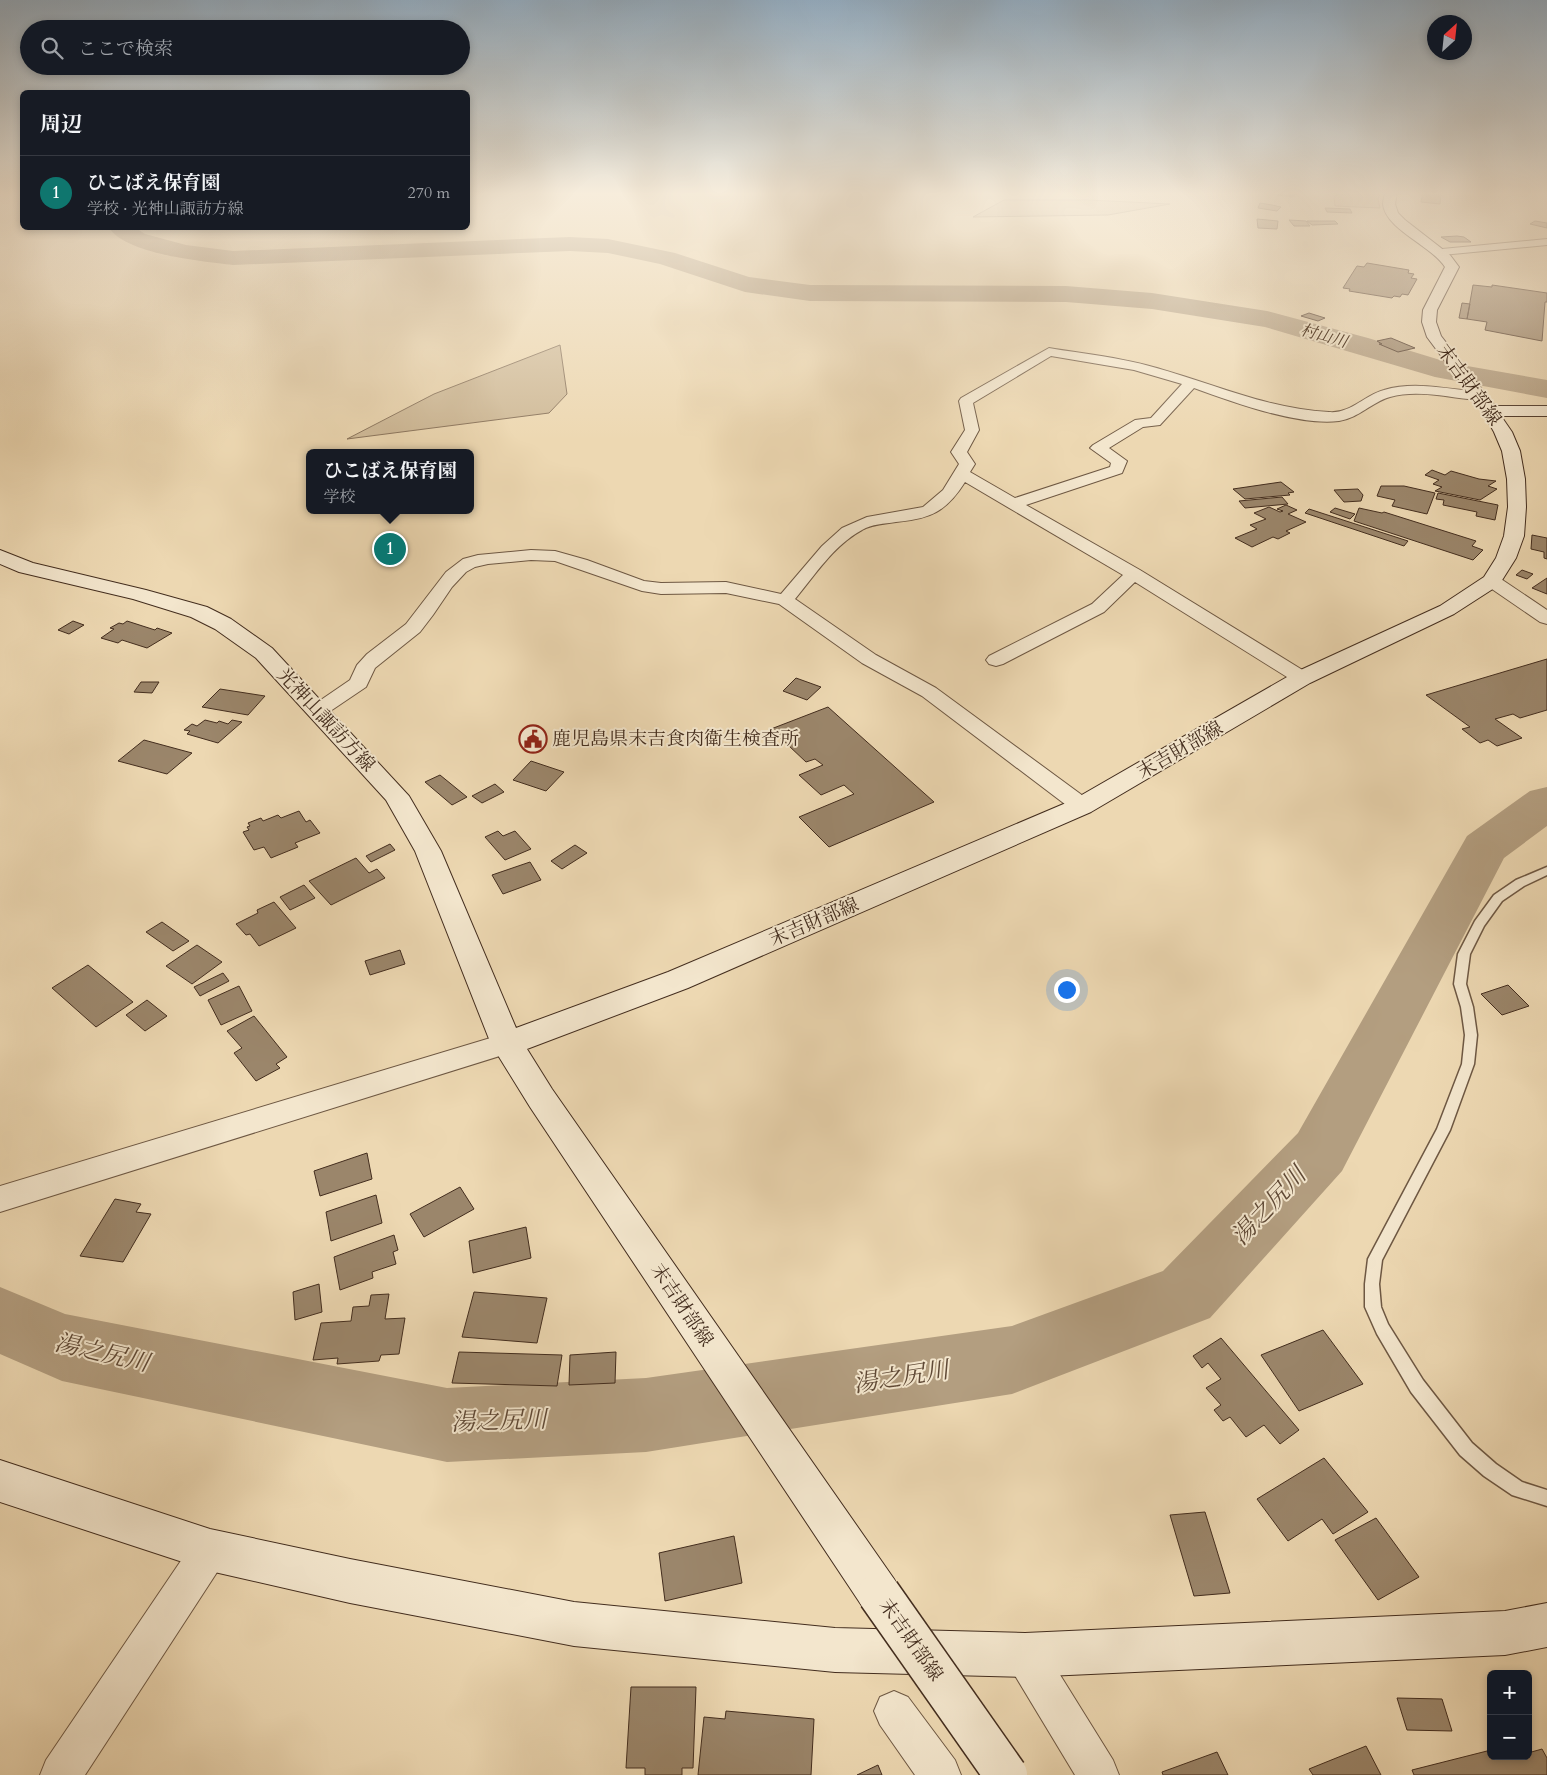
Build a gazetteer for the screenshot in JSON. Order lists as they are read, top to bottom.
{
  "streets": {
    "main road": ["末吉財部線", "光神山諏訪方線"]
  },
  "crossings": [
    ["末吉財部線", "光神山諏訪方線"]
  ],
  "water": ["村山川", "湯之尻川"],
  "places": {
    "public building": ["鹿児島県末吉食肉衛生検査所"]
  },
  "north": "top right",
  "page": {
    "search": "ここで検索",
    "heading": "周辺",
    "list": [
      {
        "mark": "1",
        "name": "ひこばえ保育園",
        "note": "学校 · 光神山諏訪方線",
        "value": "270 m"
      }
    ],
    "popup": ["ひこばえ保育園", "学校"],
    "pins": "1",
    "map_buttons": ["+", "−"]
  }
}
